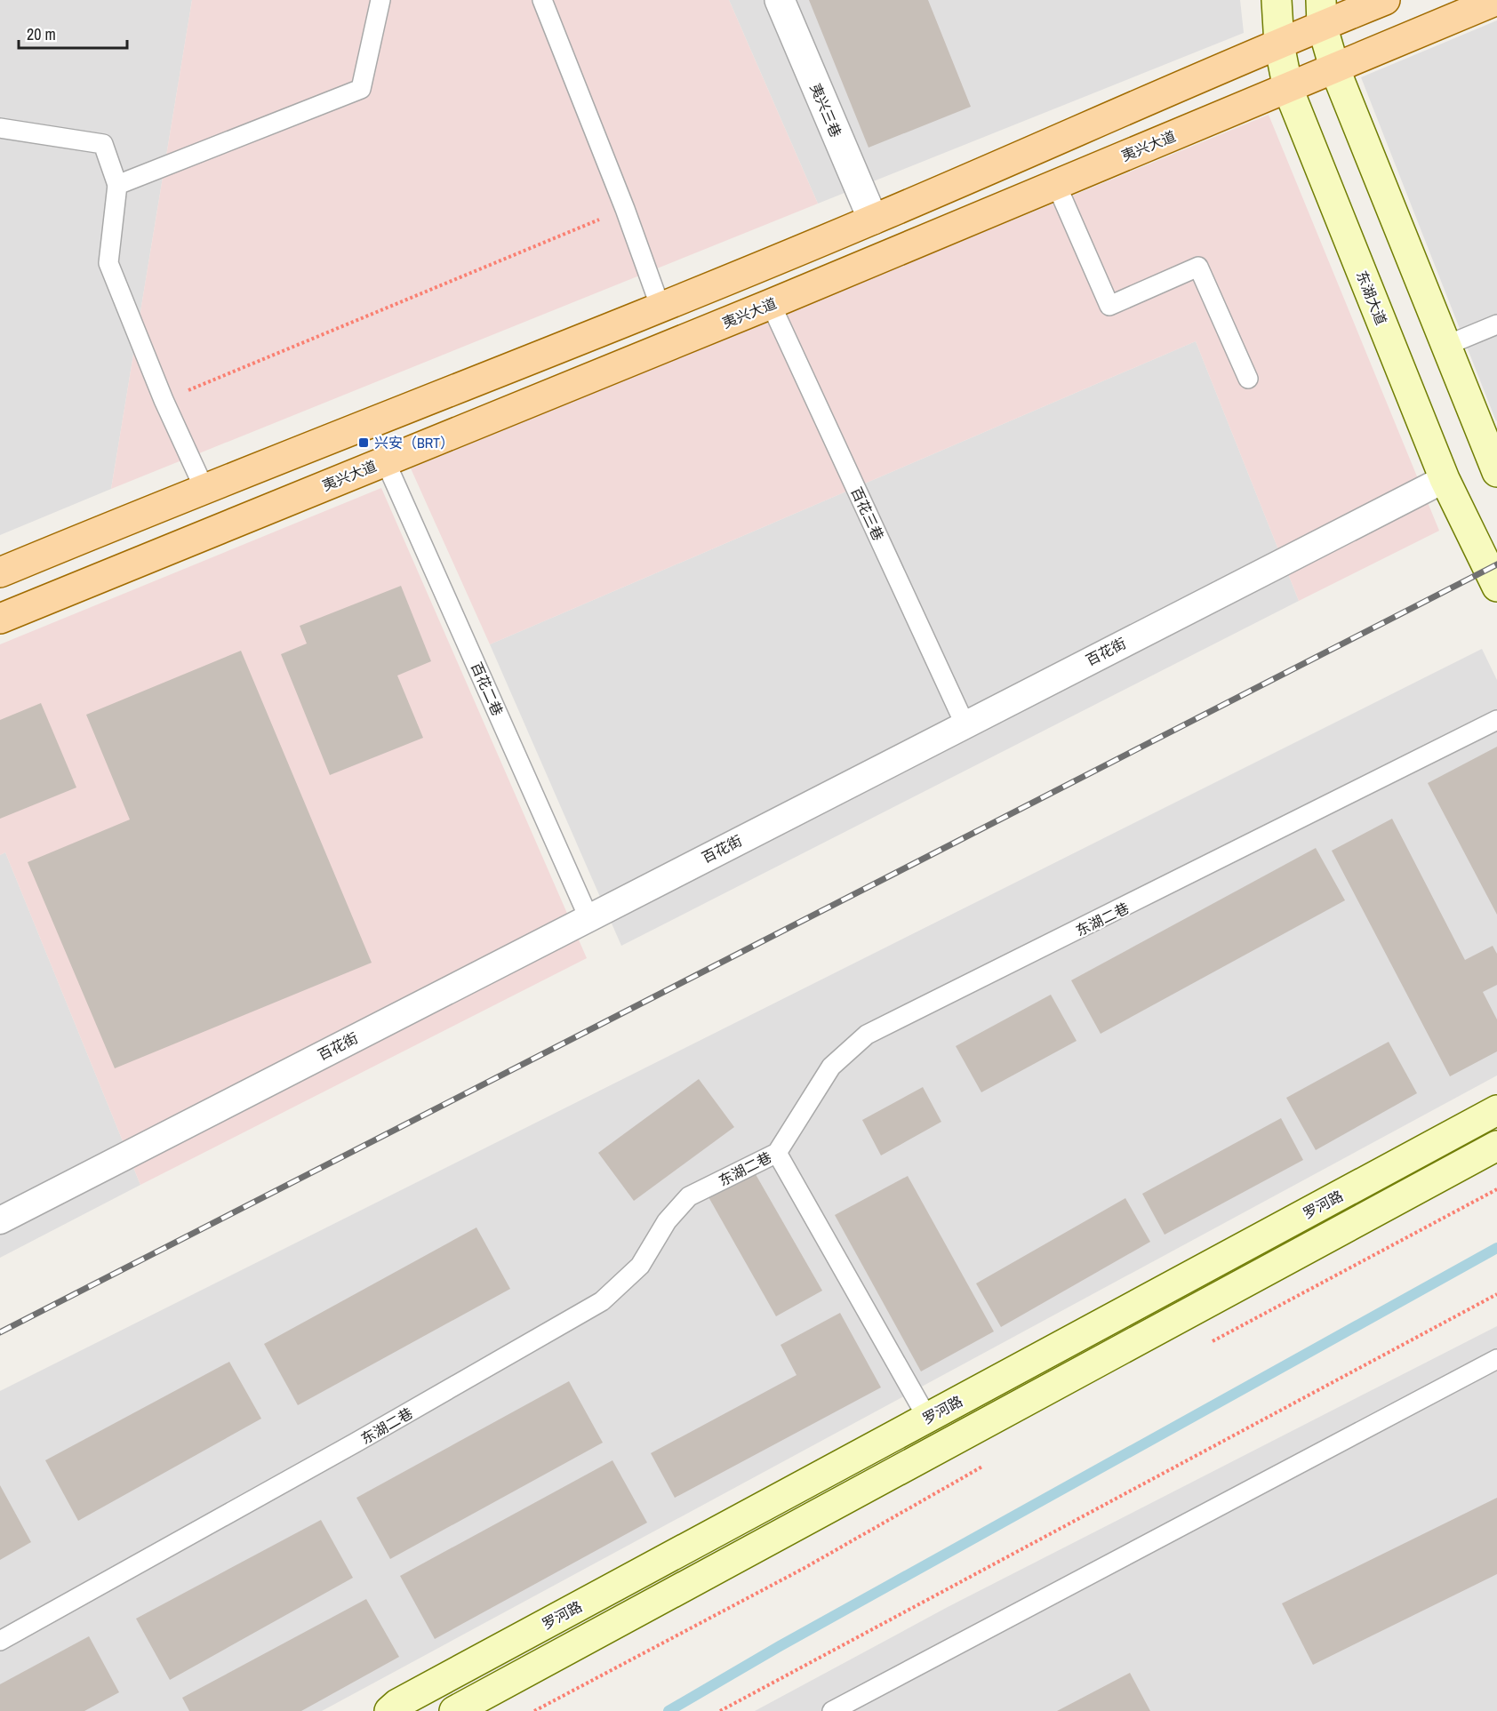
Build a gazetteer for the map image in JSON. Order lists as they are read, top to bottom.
{
  "streets": {
    "main road": ["夷兴大道", "东湖大道", "罗河路"],
    "street": ["夷兴三巷", "百花街"],
    "lane": ["百花三巷", "百花二巷", "东湖二巷"]
  },
  "crossings": [
    ["夷兴大道", "东湖大道"],
    ["夷兴大道", "百花三巷"],
    ["夷兴大道", "百花二巷"],
    ["东湖大道", "百花街"],
    ["百花三巷", "百花街"],
    ["百花街", "百花二巷"]
  ],
  "places": {
    "transit": ["兴安（BRT）"]
  },
  "scale_bar": "20 m"
}
